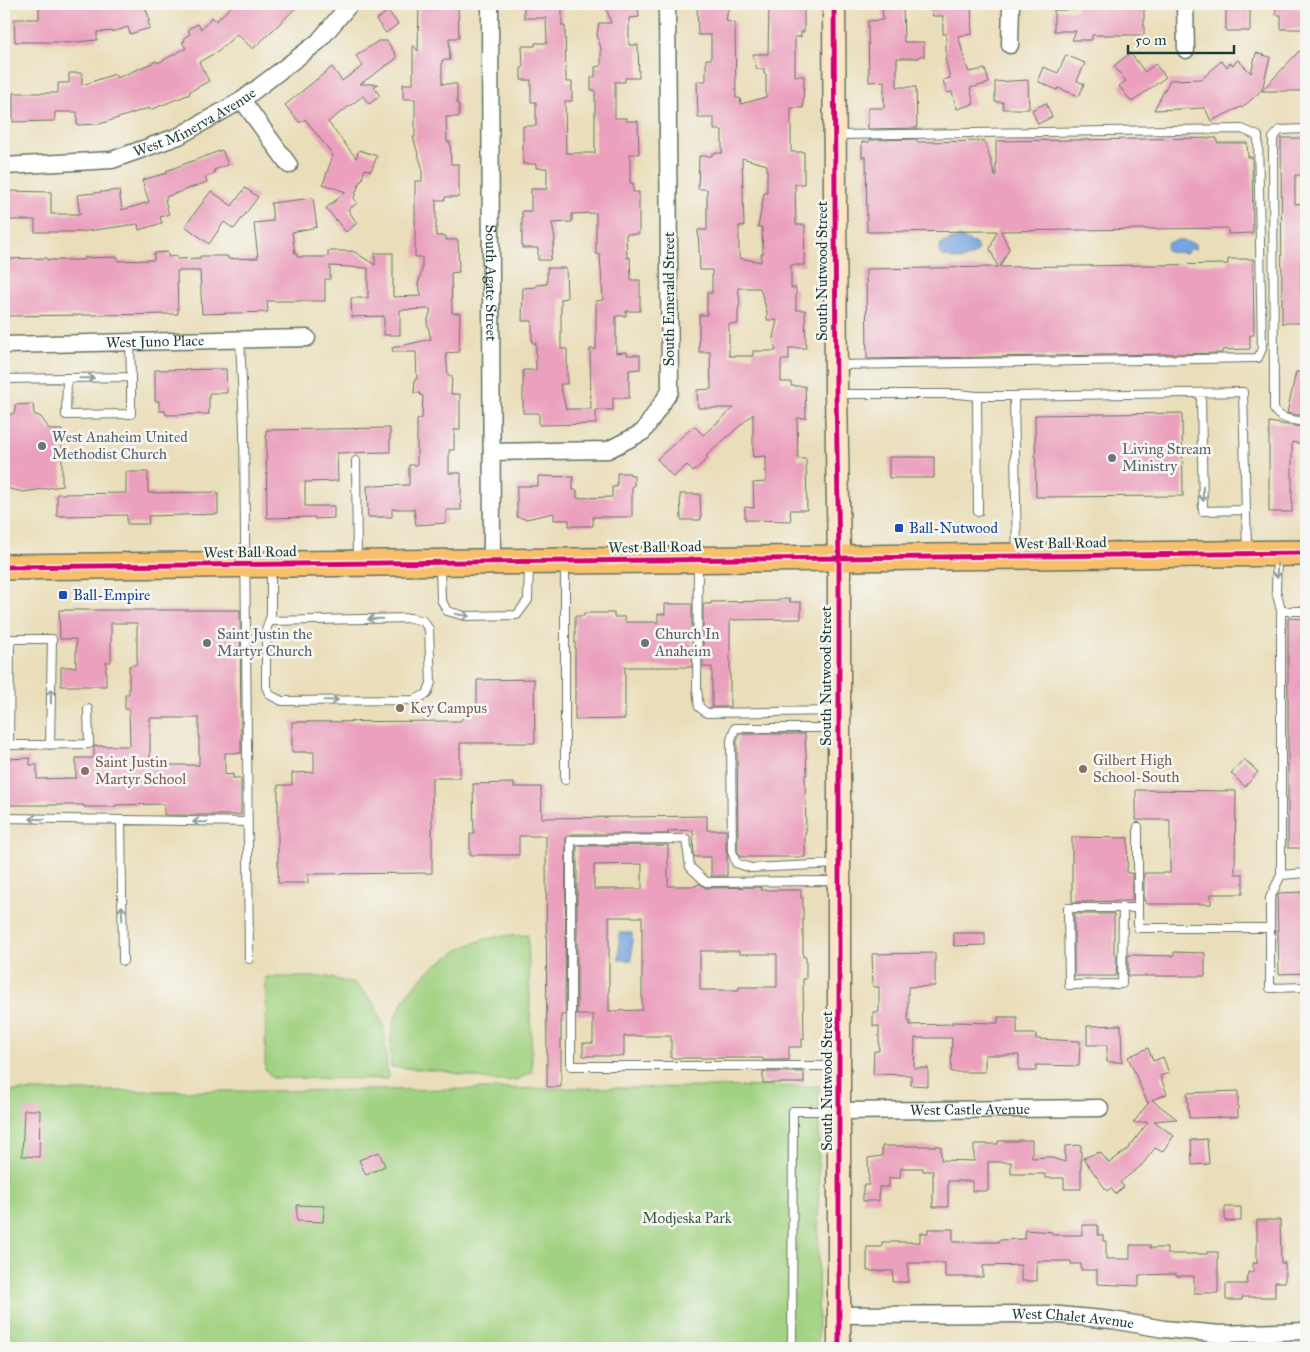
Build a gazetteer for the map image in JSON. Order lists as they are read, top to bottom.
{
  "streets": {
    "main road": ["West Ball Road"],
    "street": [
      "West Minerva Avenue",
      "South Nutwood Street",
      "South Agate Street",
      "South Emerald Street",
      "West Juno Place",
      "West Castle Avenue",
      "West Chalet Avenue"
    ]
  },
  "crossings": [
    ["South Nutwood Street", "West Ball Road"],
    ["South Nutwood Street", "West Castle Avenue"],
    ["South Nutwood Street", "West Chalet Avenue"],
    ["South Agate Street", "South Emerald Street"],
    ["South Agate Street", "West Ball Road"]
  ],
  "parks": ["Modjeska Park"],
  "places": {
    "other": [
      "West Anaheim United Methodist Church",
      "Living Stream Ministry",
      "Saint Justin the Martyr Church",
      "Church In Anaheim",
      "Key Campus",
      "Gilbert High School-South",
      "Saint Justin Martyr School"
    ],
    "transit": ["Ball-Nutwood", "Ball-Empire"]
  },
  "scale_bar": "50 m"
}
